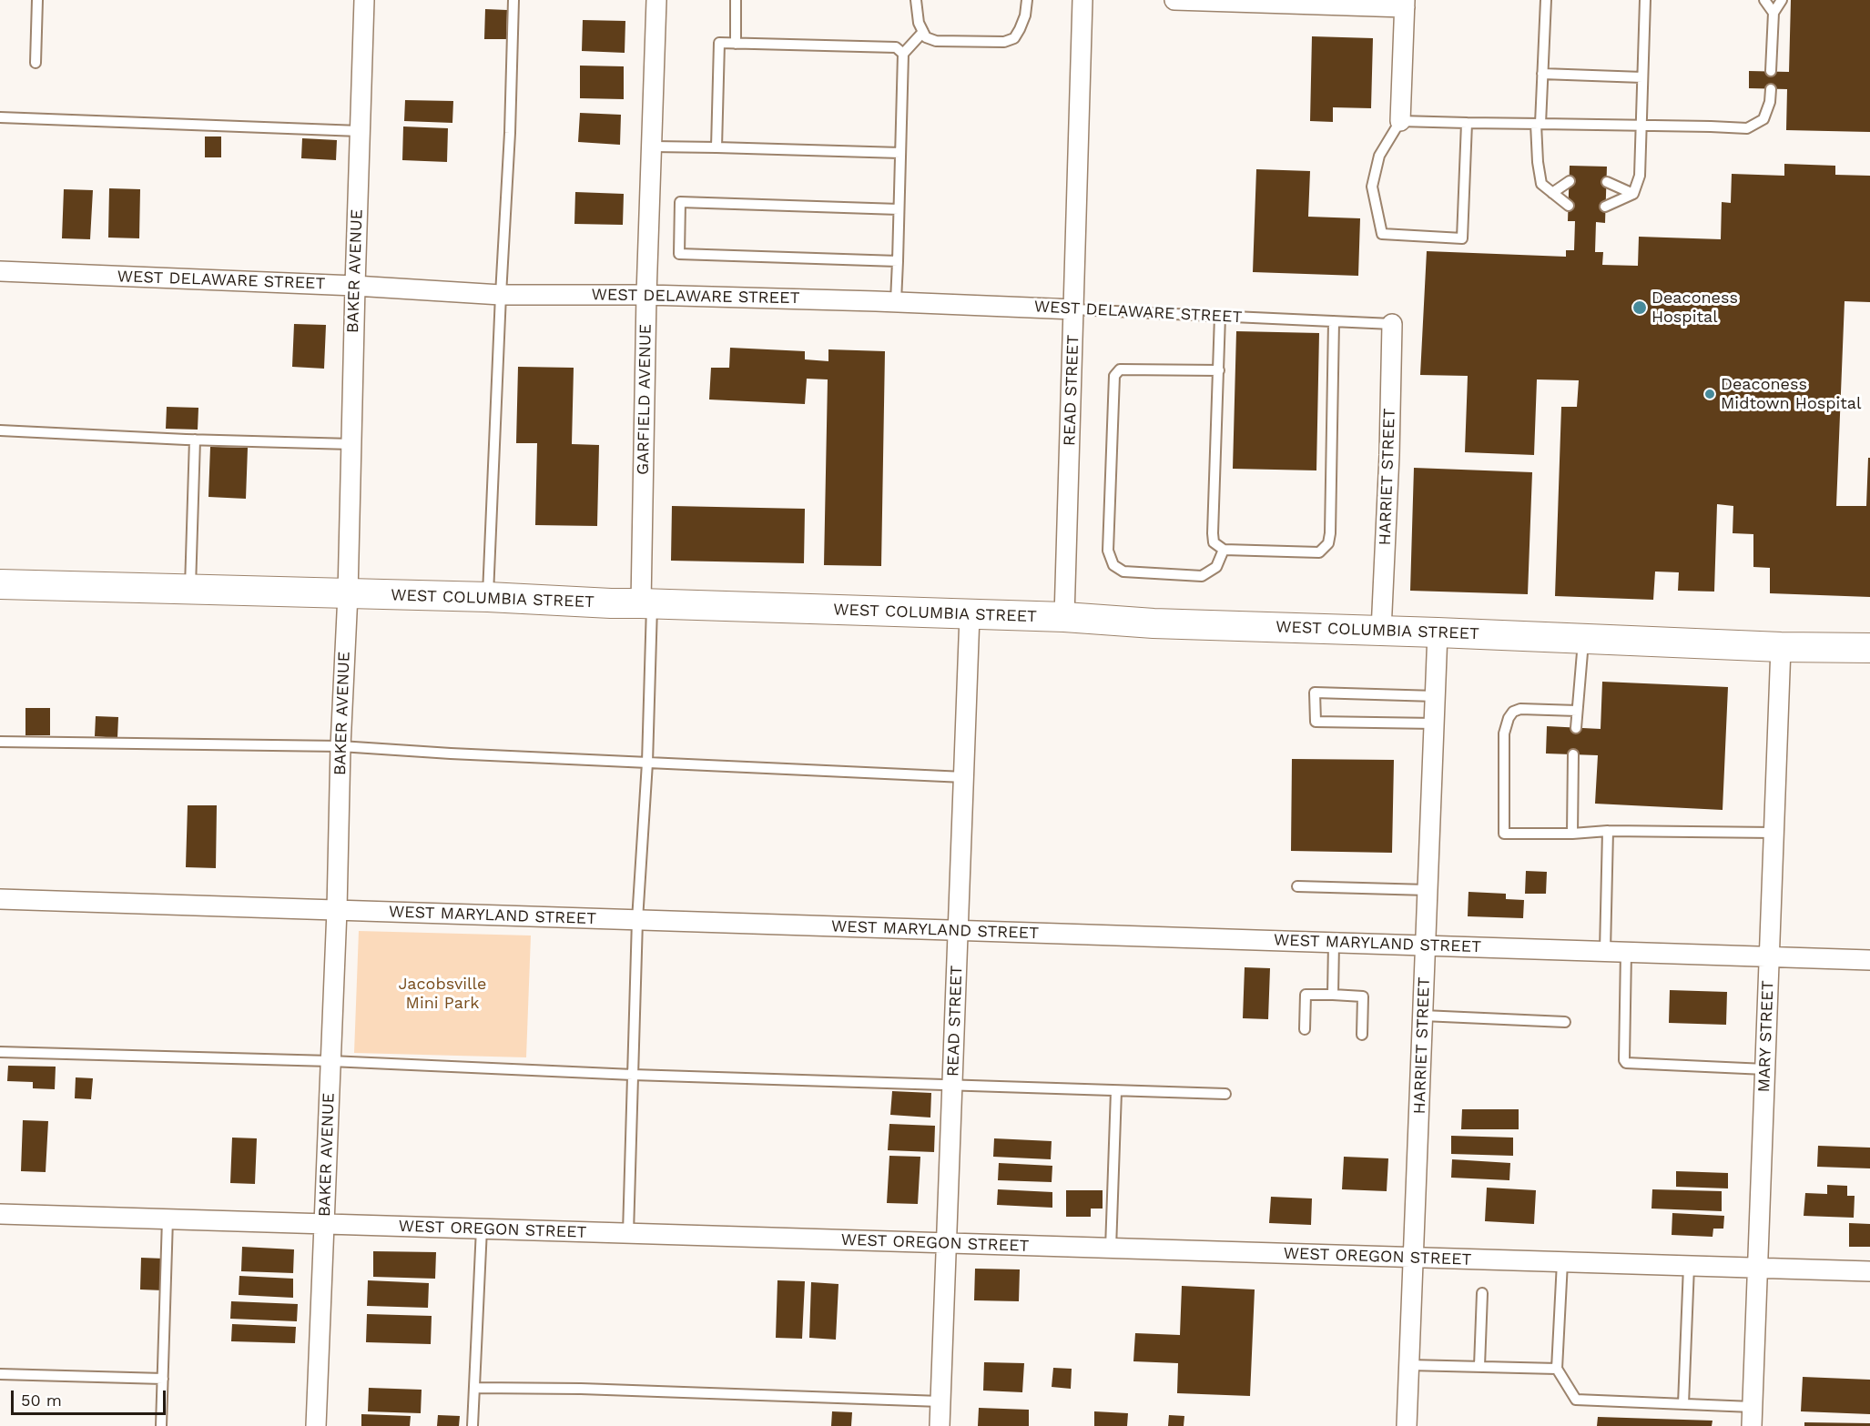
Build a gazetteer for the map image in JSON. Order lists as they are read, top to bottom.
{
  "streets": {
    "main road": ["WEST COLUMBIA STREET"],
    "street": [
      "BAKER AVENUE",
      "WEST DELAWARE STREET",
      "READ STREET",
      "GARFIELD AVENUE",
      "HARRIET STREET",
      "WEST MARYLAND STREET",
      "MARY STREET",
      "WEST OREGON STREET"
    ]
  },
  "crossings": [
    ["BAKER AVENUE", "WEST DELAWARE STREET"],
    ["BAKER AVENUE", "WEST COLUMBIA STREET"],
    ["BAKER AVENUE", "WEST MARYLAND STREET"],
    ["BAKER AVENUE", "WEST OREGON STREET"],
    ["WEST DELAWARE STREET", "READ STREET"],
    ["WEST DELAWARE STREET", "GARFIELD AVENUE"],
    ["WEST DELAWARE STREET", "HARRIET STREET"],
    ["READ STREET", "WEST COLUMBIA STREET"],
    ["READ STREET", "WEST MARYLAND STREET"],
    ["READ STREET", "WEST OREGON STREET"],
    ["GARFIELD AVENUE", "WEST COLUMBIA STREET"],
    ["HARRIET STREET", "WEST COLUMBIA STREET"],
    ["HARRIET STREET", "WEST MARYLAND STREET"],
    ["HARRIET STREET", "WEST OREGON STREET"],
    ["WEST COLUMBIA STREET", "MARY STREET"],
    ["WEST MARYLAND STREET", "MARY STREET"],
    ["MARY STREET", "WEST OREGON STREET"]
  ],
  "parks": ["Jacobsville Mini Park"],
  "places": ["Deaconess Hospital", "Deaconess Midtown Hospital"],
  "scale_bar": "50 m"
}
